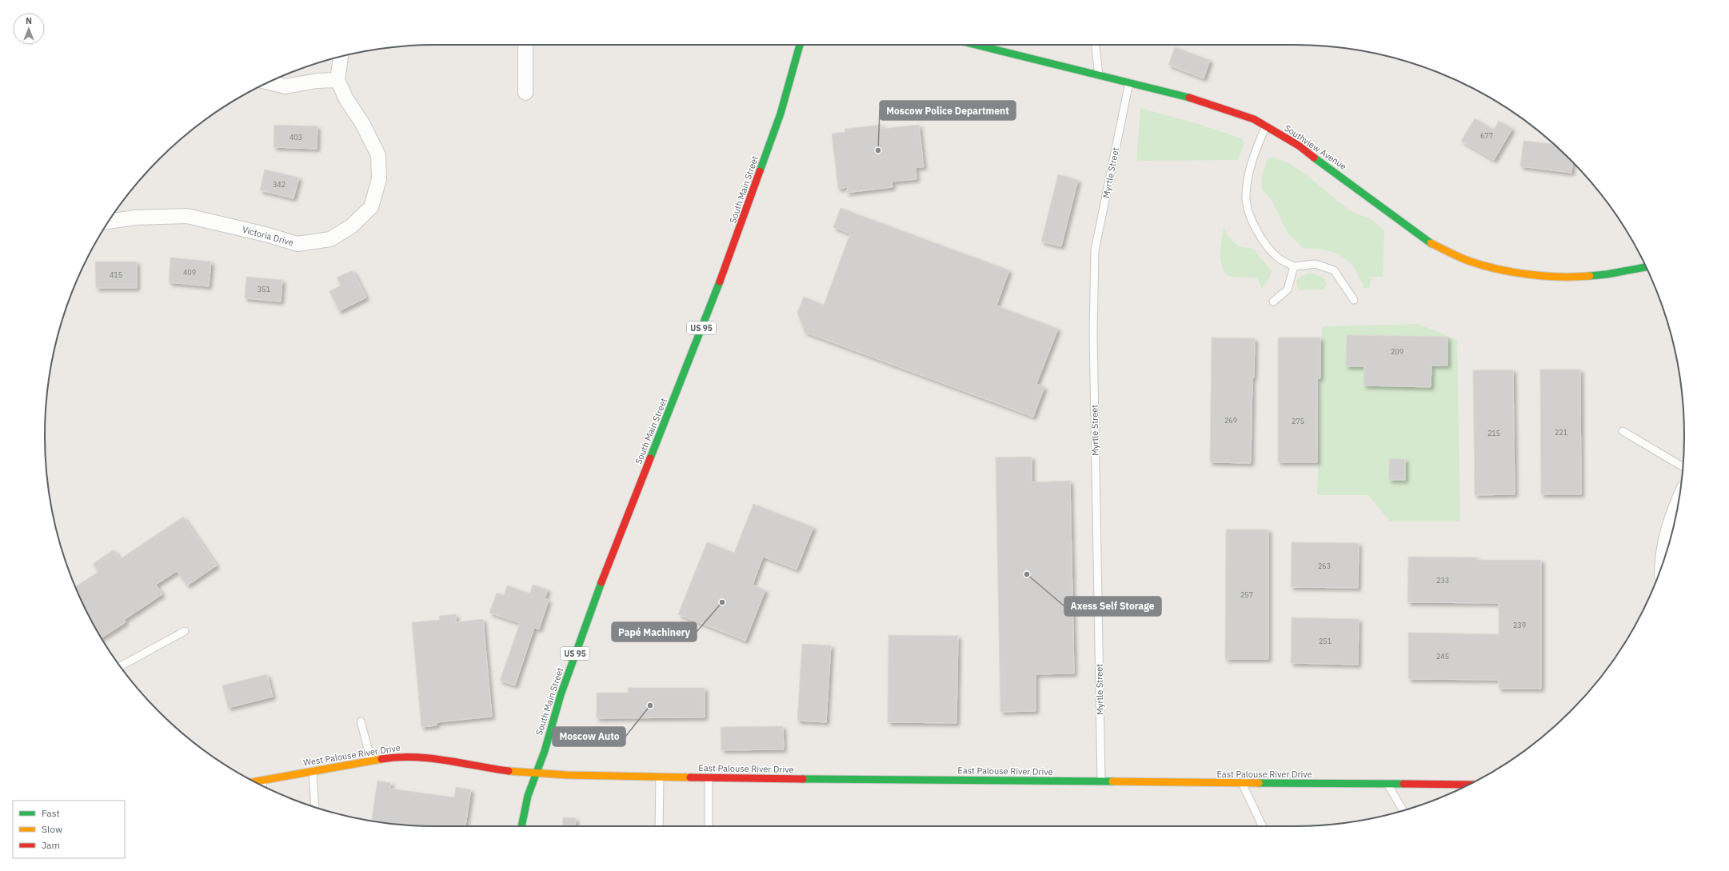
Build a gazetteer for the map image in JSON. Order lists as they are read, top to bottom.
{
  "streets": {
    "main road": [
      "Southview Avenue",
      "South Main Street",
      "US 95",
      "West Palouse River Drive",
      "East Palouse River Drive"
    ],
    "street": ["Victoria Drive"],
    "lane": ["Myrtle Street"]
  },
  "crossings": [
    ["Southview Avenue", "Myrtle Street"],
    ["Myrtle Street", "East Palouse River Drive"],
    ["South Main Street", "West Palouse River Drive"],
    ["South Main Street", "East Palouse River Drive"],
    ["West Palouse River Drive", "East Palouse River Drive"]
  ],
  "places": [
    "Moscow Police Department",
    "Axess Self Storage",
    "Papé Machinery",
    "Moscow Auto"
  ],
  "house_numbers": [
    "677",
    "403",
    "342",
    "409",
    "415",
    "351",
    "209",
    "269",
    "275",
    "221",
    "215",
    "263",
    "233",
    "257",
    "239",
    "251",
    "245"
  ],
  "legend": ["Fast", "Slow", "Jam"],
  "north": "top"
}
